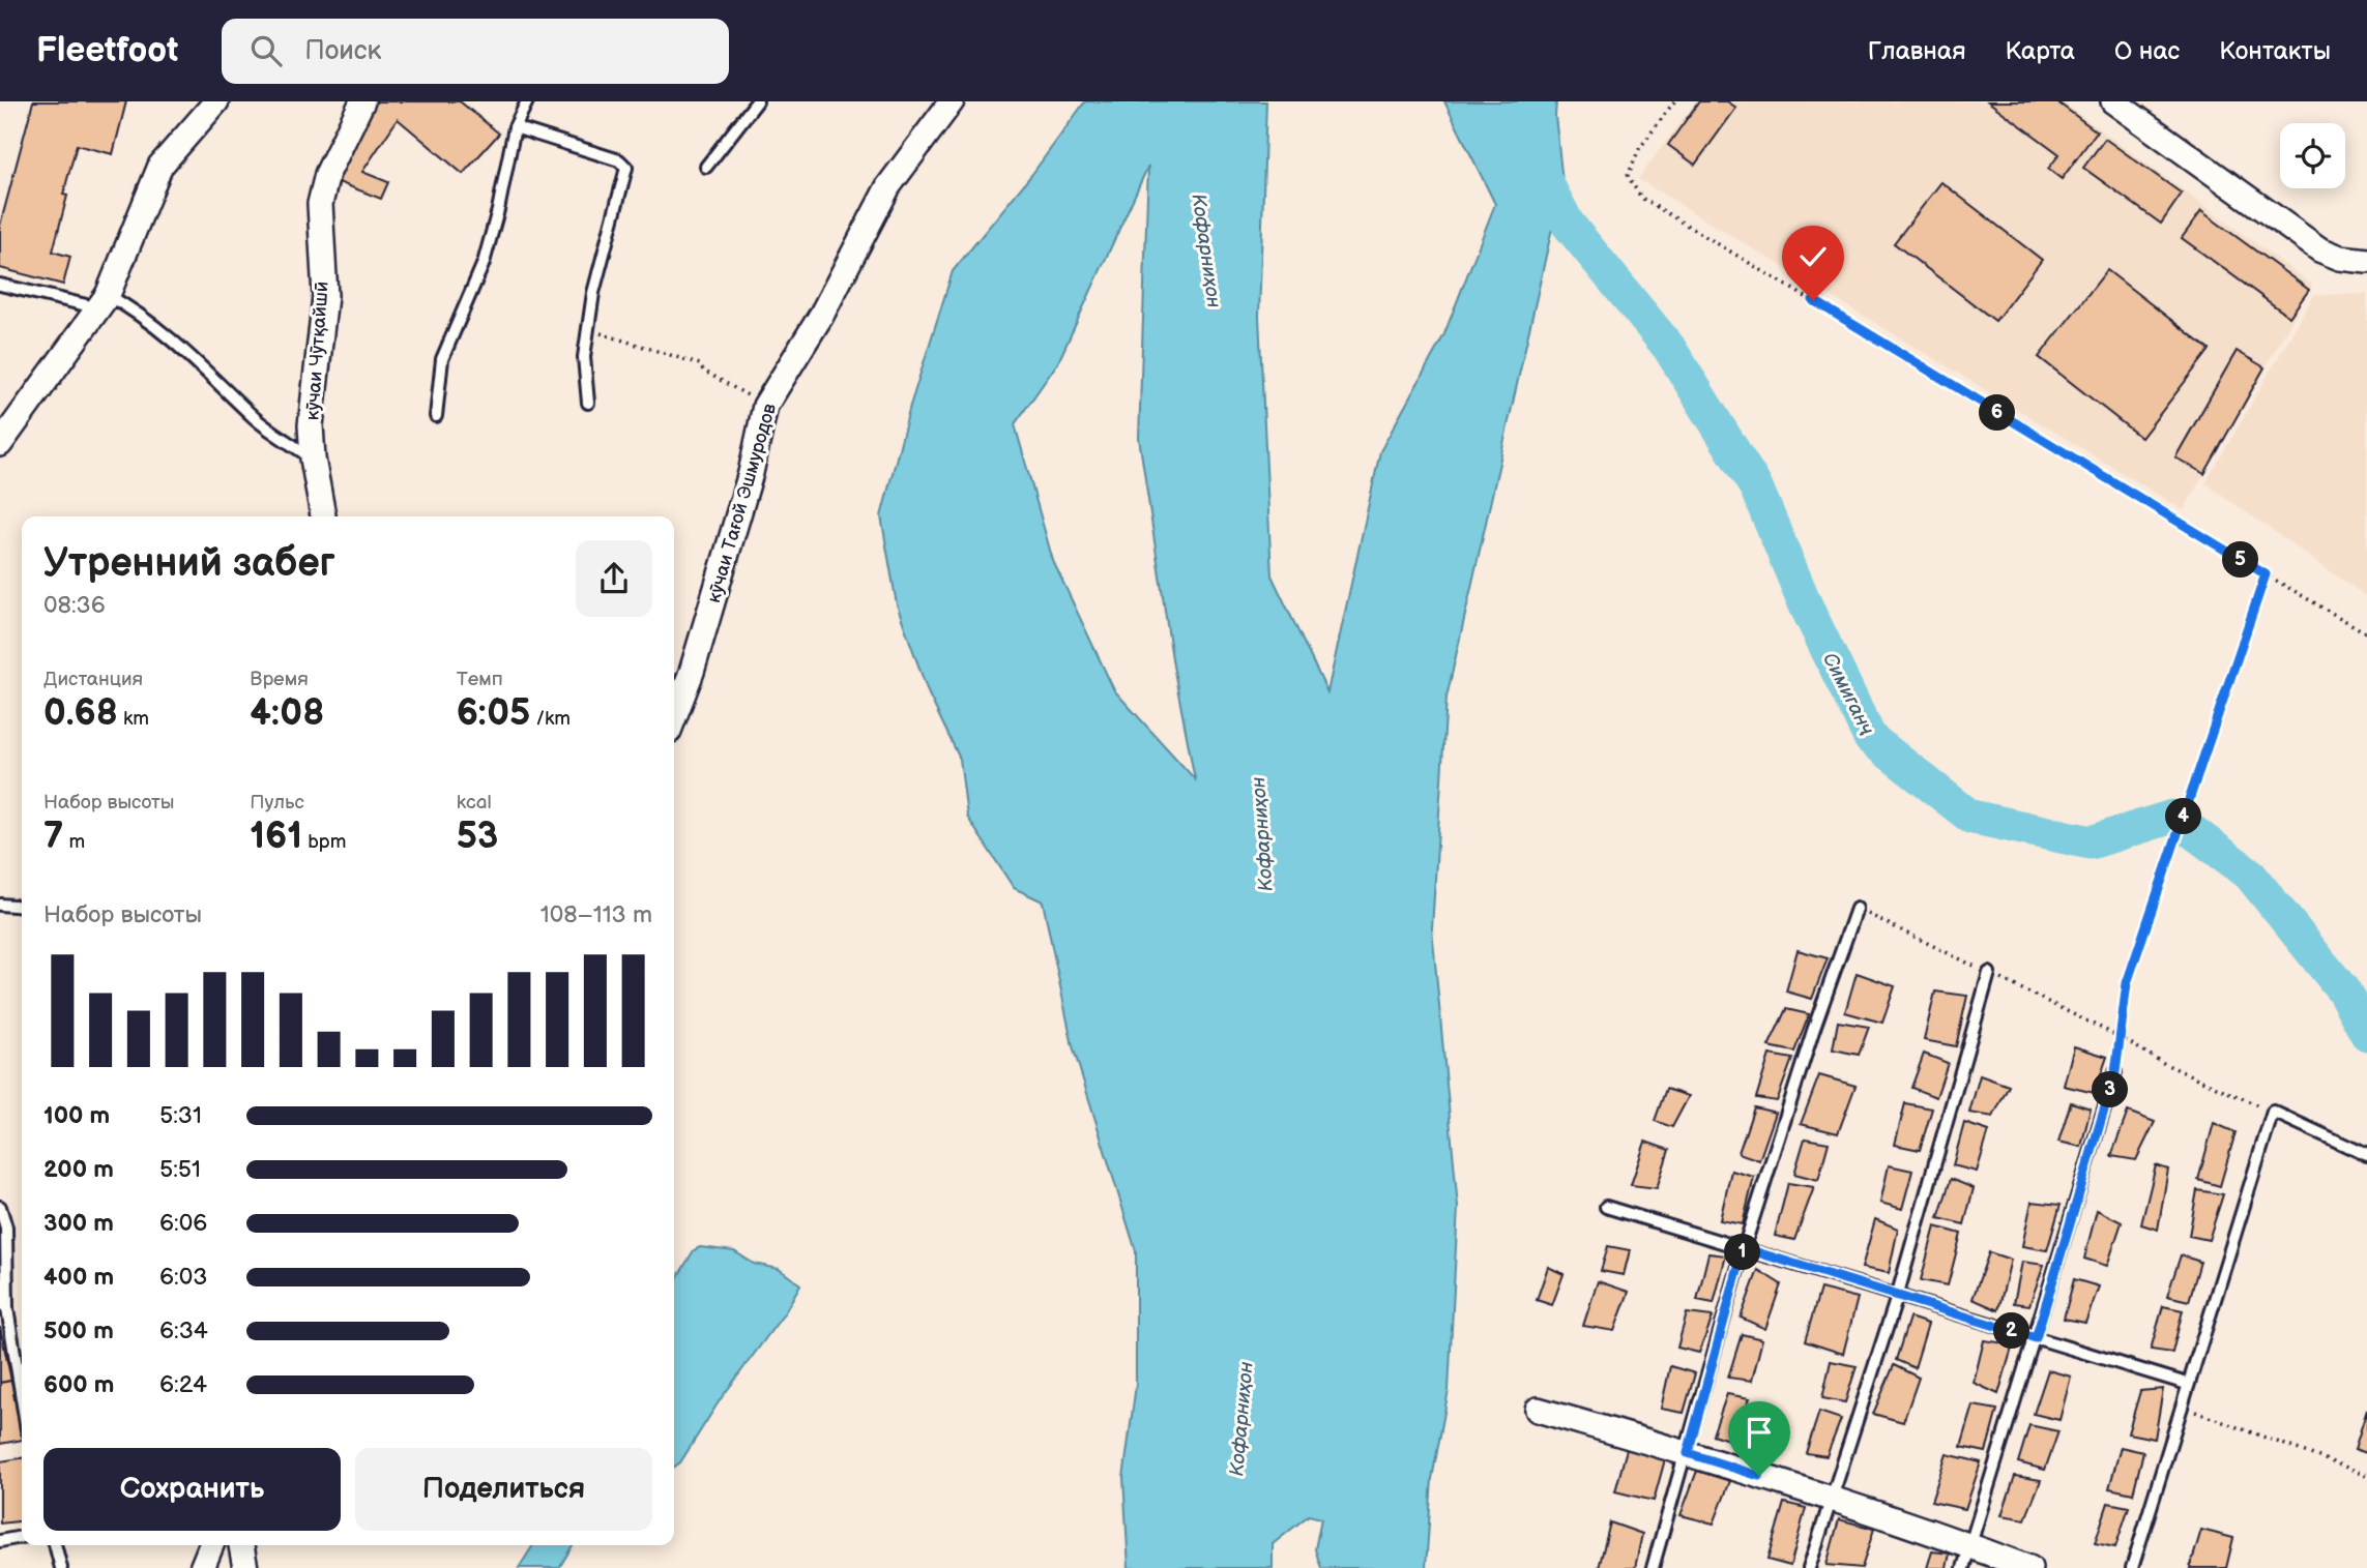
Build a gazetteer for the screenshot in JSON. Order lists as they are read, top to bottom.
{
  "streets": {
    "street": ["кӯчаи Чӯтқайшӣ", "кӯчаи Тағой Эшмуродов"]
  },
  "water": ["Кофарниҳон", "Симиганҷ"],
  "page": {
    "header": "Fleetfoot",
    "search": "Поиск",
    "nav": [
      "Главная",
      "Карта",
      "О нас",
      "Контакты"
    ],
    "pins": [
      "6",
      "5",
      "4",
      "3",
      "1",
      "2"
    ],
    "heading": ["Утренний забег", "08:36"],
    "stats": [
      ["Дистанция", "0.68 km"],
      ["Время", "4:08"],
      ["Темп", "6:05 /km"],
      ["Набор высоты", "7 m"],
      ["Пульс", "161 bpm"],
      ["kcal", "53"]
    ],
    "chart": ["Набор высоты", "108–113 m"],
    "list": [
      {
        "name": "100 m",
        "note": "5:31"
      },
      {
        "name": "200 m",
        "note": "5:51"
      },
      {
        "name": "300 m",
        "note": "6:06"
      },
      {
        "name": "400 m",
        "note": "6:03"
      },
      {
        "name": "500 m",
        "note": "6:34"
      },
      {
        "name": "600 m",
        "note": "6:24"
      }
    ],
    "buttons": ["Сохранить", "Поделиться"]
  }
}
